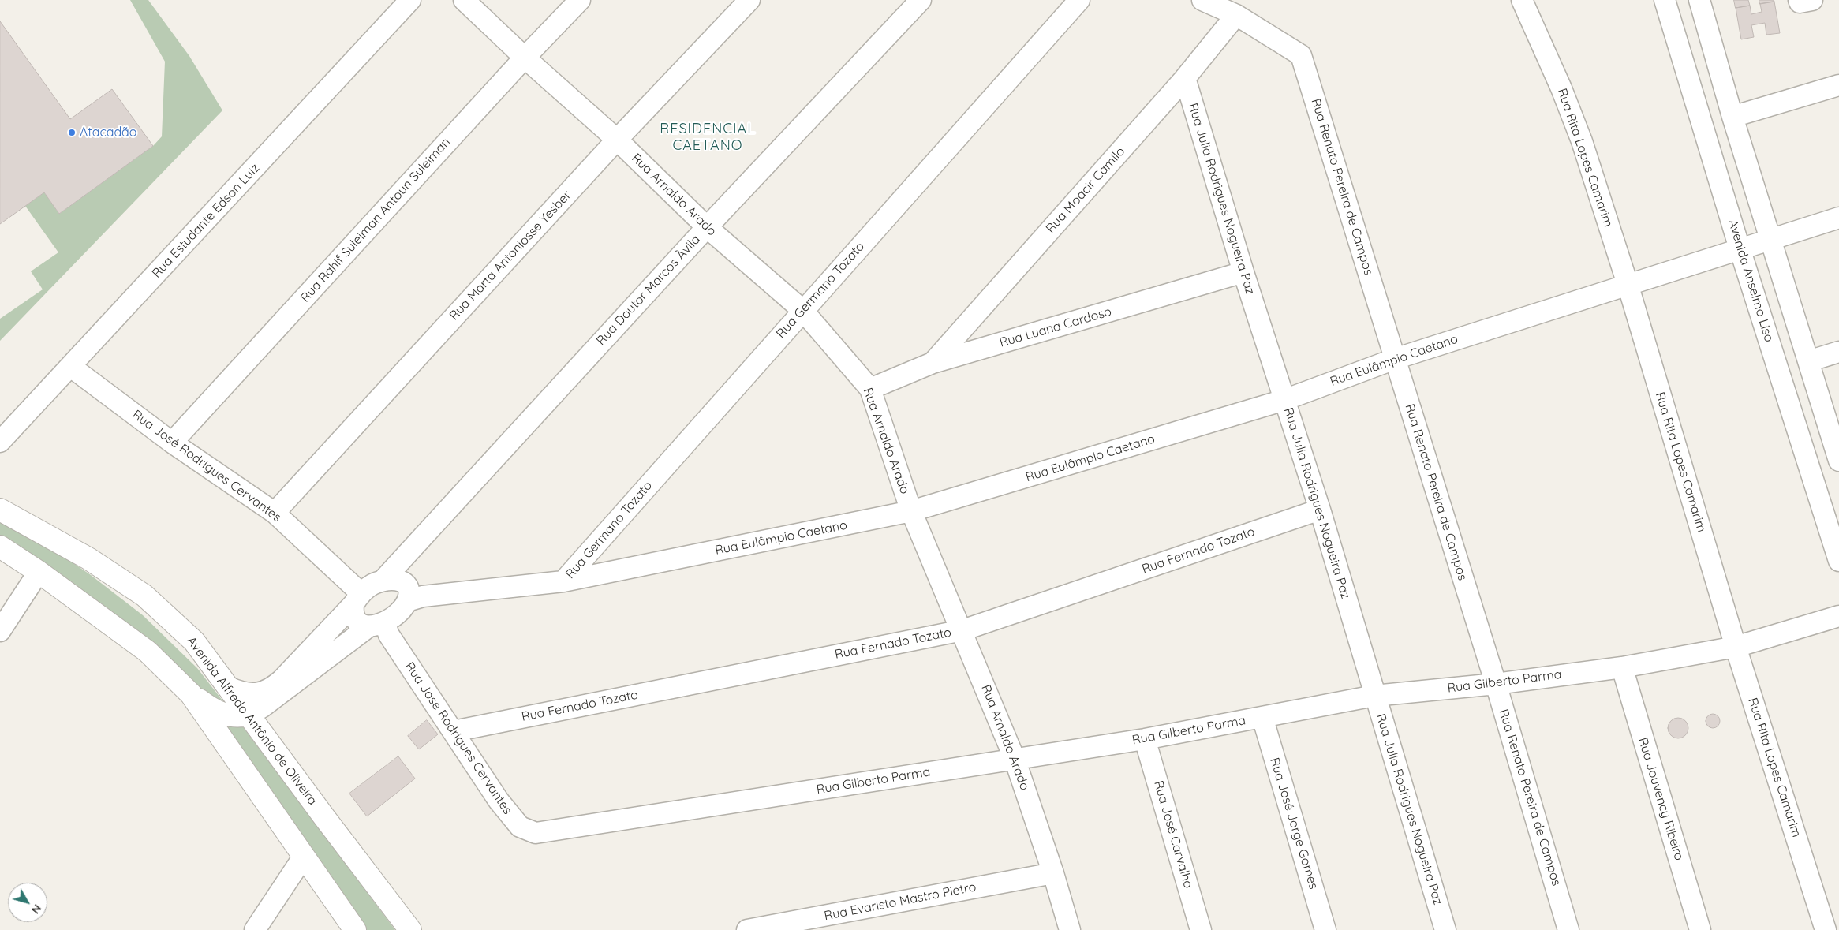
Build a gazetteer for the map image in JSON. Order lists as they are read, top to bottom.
{
  "streets": {
    "main road": ["Avenida Alfredo Antônio de Oliveira"],
    "street": [
      "Rua Rita Lopes Camarim",
      "Rua Renato Pereira de Campos",
      "Rua Moacir Camilo",
      "Rua Arnaldo Arado",
      "Rua Julia Rodrigues Nogueira Paz",
      "Rua Rahif Suleiman Antoun Suleiman",
      "Rua Estudante Edson Luiz",
      "Rua Marta Antoniosse Yesber",
      "Avenida Anselmo Liso",
      "Rua Doutor Marcos Àvila",
      "Rua Germano Tozato",
      "Rua Luana Cardoso",
      "Rua Eulâmpio Caetano",
      "Rua José Rodrigues Cervantes",
      "Rua Fernado Tozato",
      "Rua Gilberto Parma",
      "Rua Jouvency Ribeiro",
      "Rua José Jorge Gomes",
      "Rua José Carvalho",
      "Rua Evaristo Mastro Pietro"
    ]
  },
  "crossings": [
    ["Rua Rita Lopes Camarim", "Rua Eulâmpio Caetano"],
    ["Rua Rita Lopes Camarim", "Rua Gilberto Parma"],
    ["Rua Renato Pereira de Campos", "Rua Moacir Camilo"],
    ["Rua Renato Pereira de Campos", "Rua Eulâmpio Caetano"],
    ["Rua Renato Pereira de Campos", "Rua Gilberto Parma"],
    ["Rua Moacir Camilo", "Rua Julia Rodrigues Nogueira Paz"],
    ["Rua Moacir Camilo", "Rua Luana Cardoso"],
    ["Rua Arnaldo Arado", "Rua Rahif Suleiman Antoun Suleiman"],
    ["Rua Arnaldo Arado", "Rua Marta Antoniosse Yesber"],
    ["Rua Arnaldo Arado", "Rua Doutor Marcos Àvila"],
    ["Rua Arnaldo Arado", "Rua Germano Tozato"],
    ["Rua Arnaldo Arado", "Rua Luana Cardoso"],
    ["Rua Arnaldo Arado", "Rua Eulâmpio Caetano"],
    ["Rua Arnaldo Arado", "Rua Fernado Tozato"],
    ["Rua Arnaldo Arado", "Rua Gilberto Parma"],
    ["Rua Arnaldo Arado", "Rua Evaristo Mastro Pietro"],
    ["Rua Julia Rodrigues Nogueira Paz", "Rua Luana Cardoso"],
    ["Rua Julia Rodrigues Nogueira Paz", "Rua Eulâmpio Caetano"],
    ["Rua Julia Rodrigues Nogueira Paz", "Rua Fernado Tozato"],
    ["Rua Julia Rodrigues Nogueira Paz", "Rua Gilberto Parma"],
    ["Rua Rahif Suleiman Antoun Suleiman", "Rua José Rodrigues Cervantes"],
    ["Rua Estudante Edson Luiz", "Rua José Rodrigues Cervantes"],
    ["Rua Marta Antoniosse Yesber", "Rua José Rodrigues Cervantes"],
    ["Avenida Anselmo Liso", "Rua Eulâmpio Caetano"],
    ["Rua Doutor Marcos Àvila", "Rua Eulâmpio Caetano"],
    ["Rua Doutor Marcos Àvila", "Rua José Rodrigues Cervantes"],
    ["Rua Germano Tozato", "Rua Eulâmpio Caetano"],
    ["Rua Eulâmpio Caetano", "Rua José Rodrigues Cervantes"],
    ["Rua José Rodrigues Cervantes", "Rua Fernado Tozato"],
    ["Rua José Rodrigues Cervantes", "Rua Gilberto Parma"],
    ["Rua Gilberto Parma", "Rua Jouvency Ribeiro"],
    ["Rua Gilberto Parma", "Rua José Jorge Gomes"],
    ["Rua Gilberto Parma", "Rua José Carvalho"]
  ],
  "districts": ["RESIDENCIAL CAETANO"],
  "places": ["Atacadão"],
  "north": "bottom right"
}
